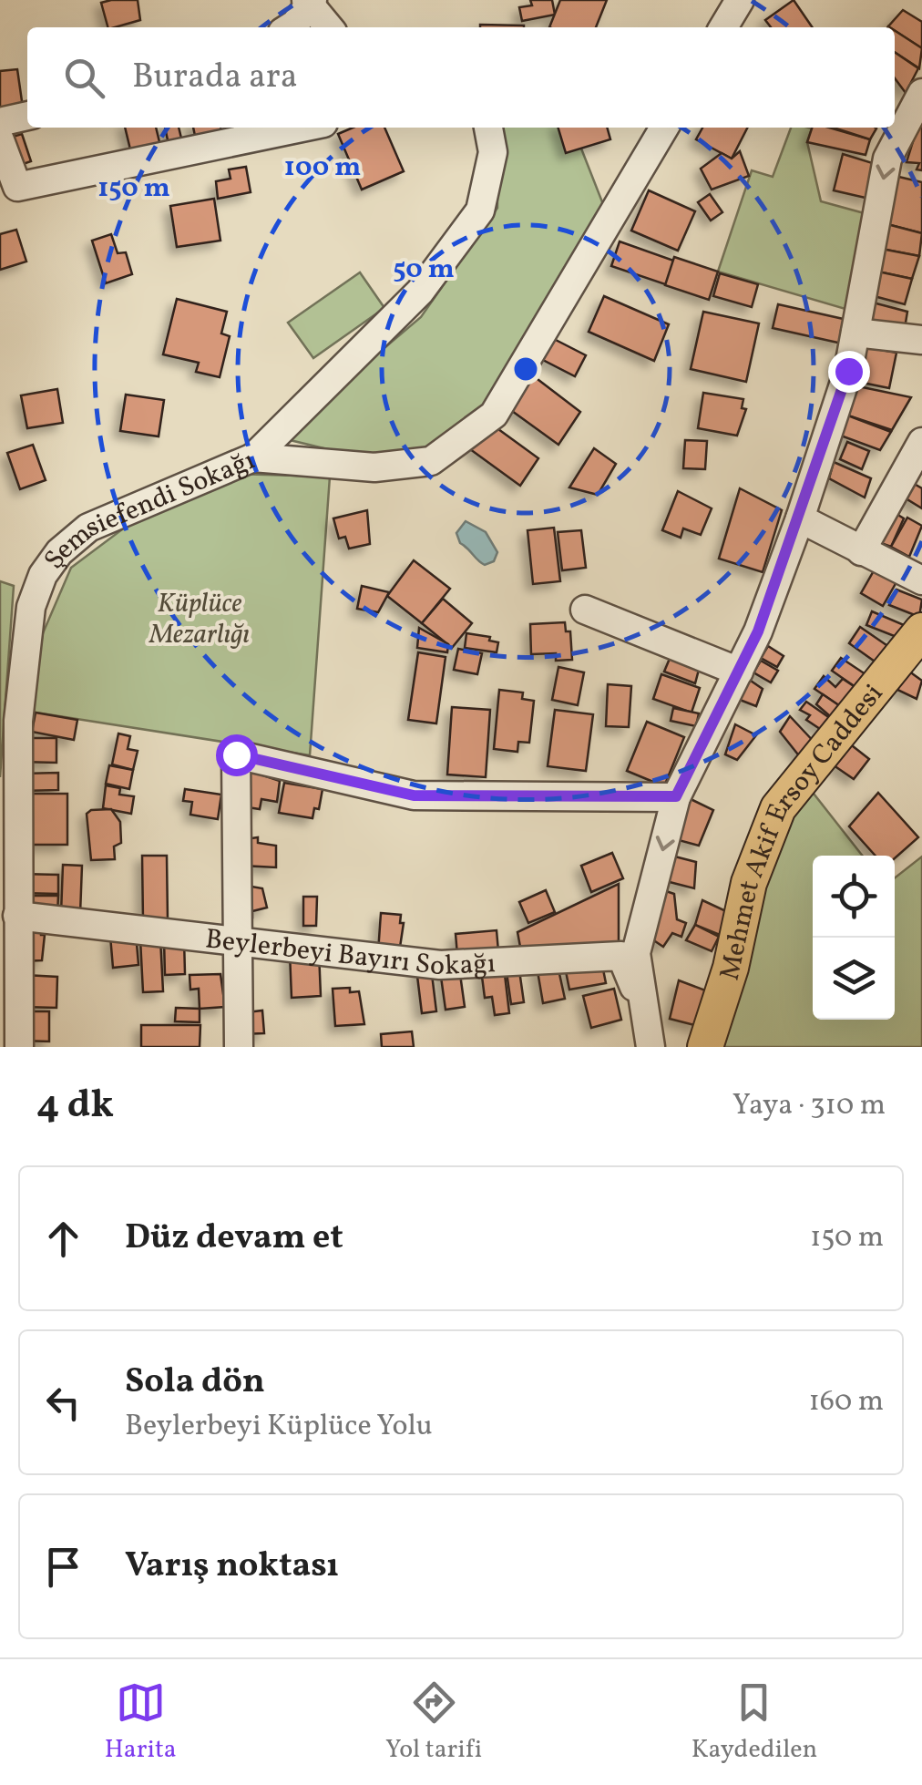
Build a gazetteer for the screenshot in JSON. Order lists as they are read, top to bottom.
{
  "streets": {
    "main road": ["Mehmet Akif Ersoy Caddesi"],
    "street": ["Şemsiefendi Sokağı", "Beylerbeyi Bayırı Sokağı"]
  },
  "crossings": [
    ["Şemsiefendi Sokağı", "Beylerbeyi Bayırı Sokağı"]
  ],
  "parks": ["Küplüce Mezarlığı"],
  "page": {
    "search": "Burada ara",
    "heading": ["4 dk", "Yaya · 310 m"],
    "list": [
      ["Düz devam et", "150 m"],
      ["Sola dön", "Beylerbeyi Küplüce Yolu", "160 m"],
      "Varış noktası"
    ],
    "nav": ["Harita", "Yol tarifi", "Kaydedilen"]
  },
  "rings": ["100 m", "150 m", "50 m"]
}
